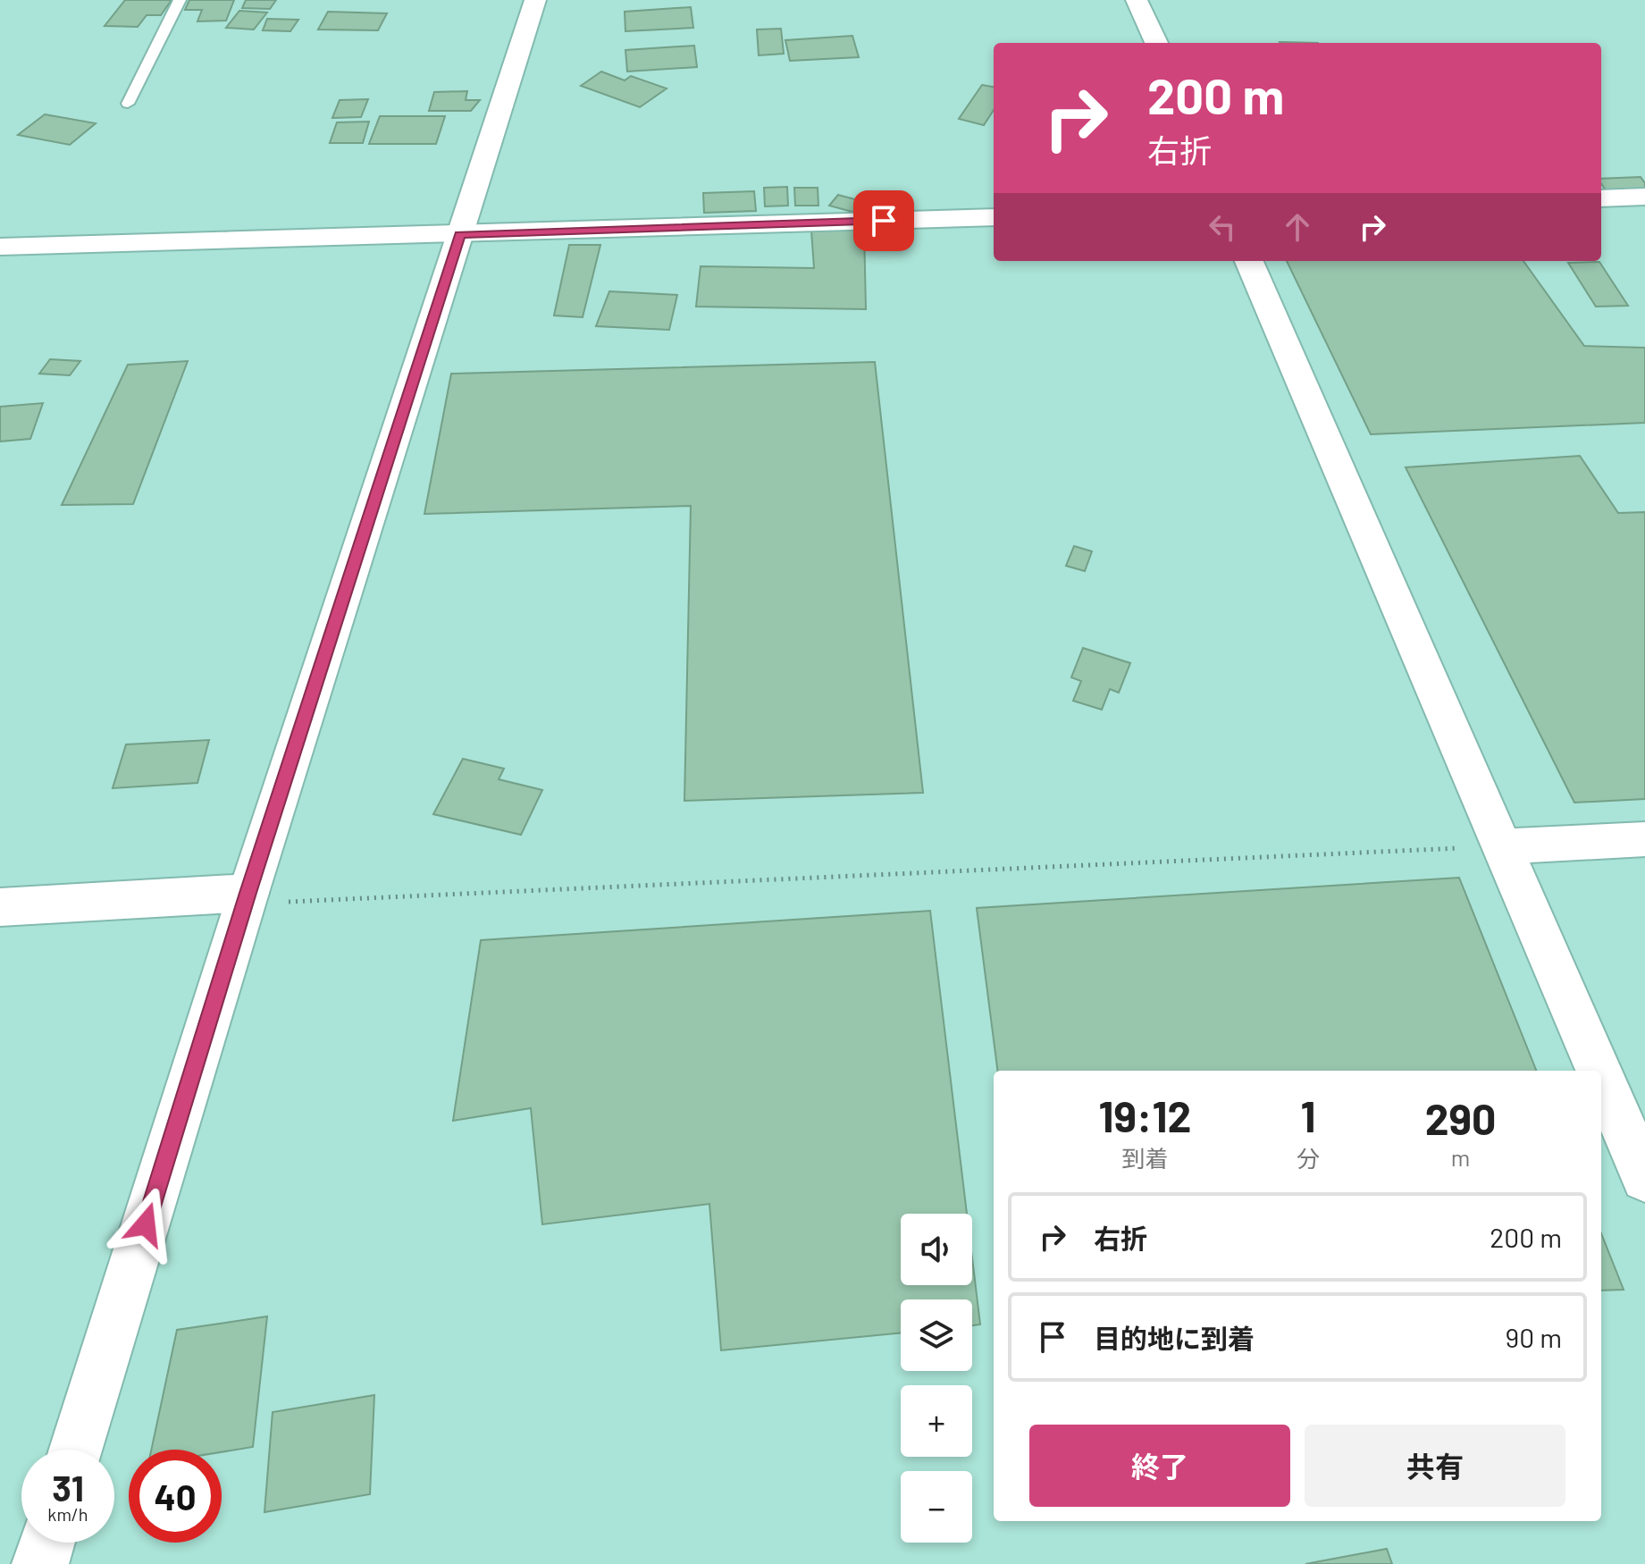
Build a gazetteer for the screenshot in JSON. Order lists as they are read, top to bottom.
{
  "page": {
    "turn": ["200 m", "右折"],
    "eta": [
      "19:12",
      "到着",
      "1",
      "分",
      "290",
      "m"
    ],
    "list": [
      {
        "name": "右折",
        "value": "200 m"
      },
      {
        "name": "目的地に到着",
        "value": "90 m"
      }
    ],
    "map_buttons": ["+", "−"],
    "buttons": ["終了", "共有"],
    "speed": "31 km/h",
    "limit": "40"
  }
}
